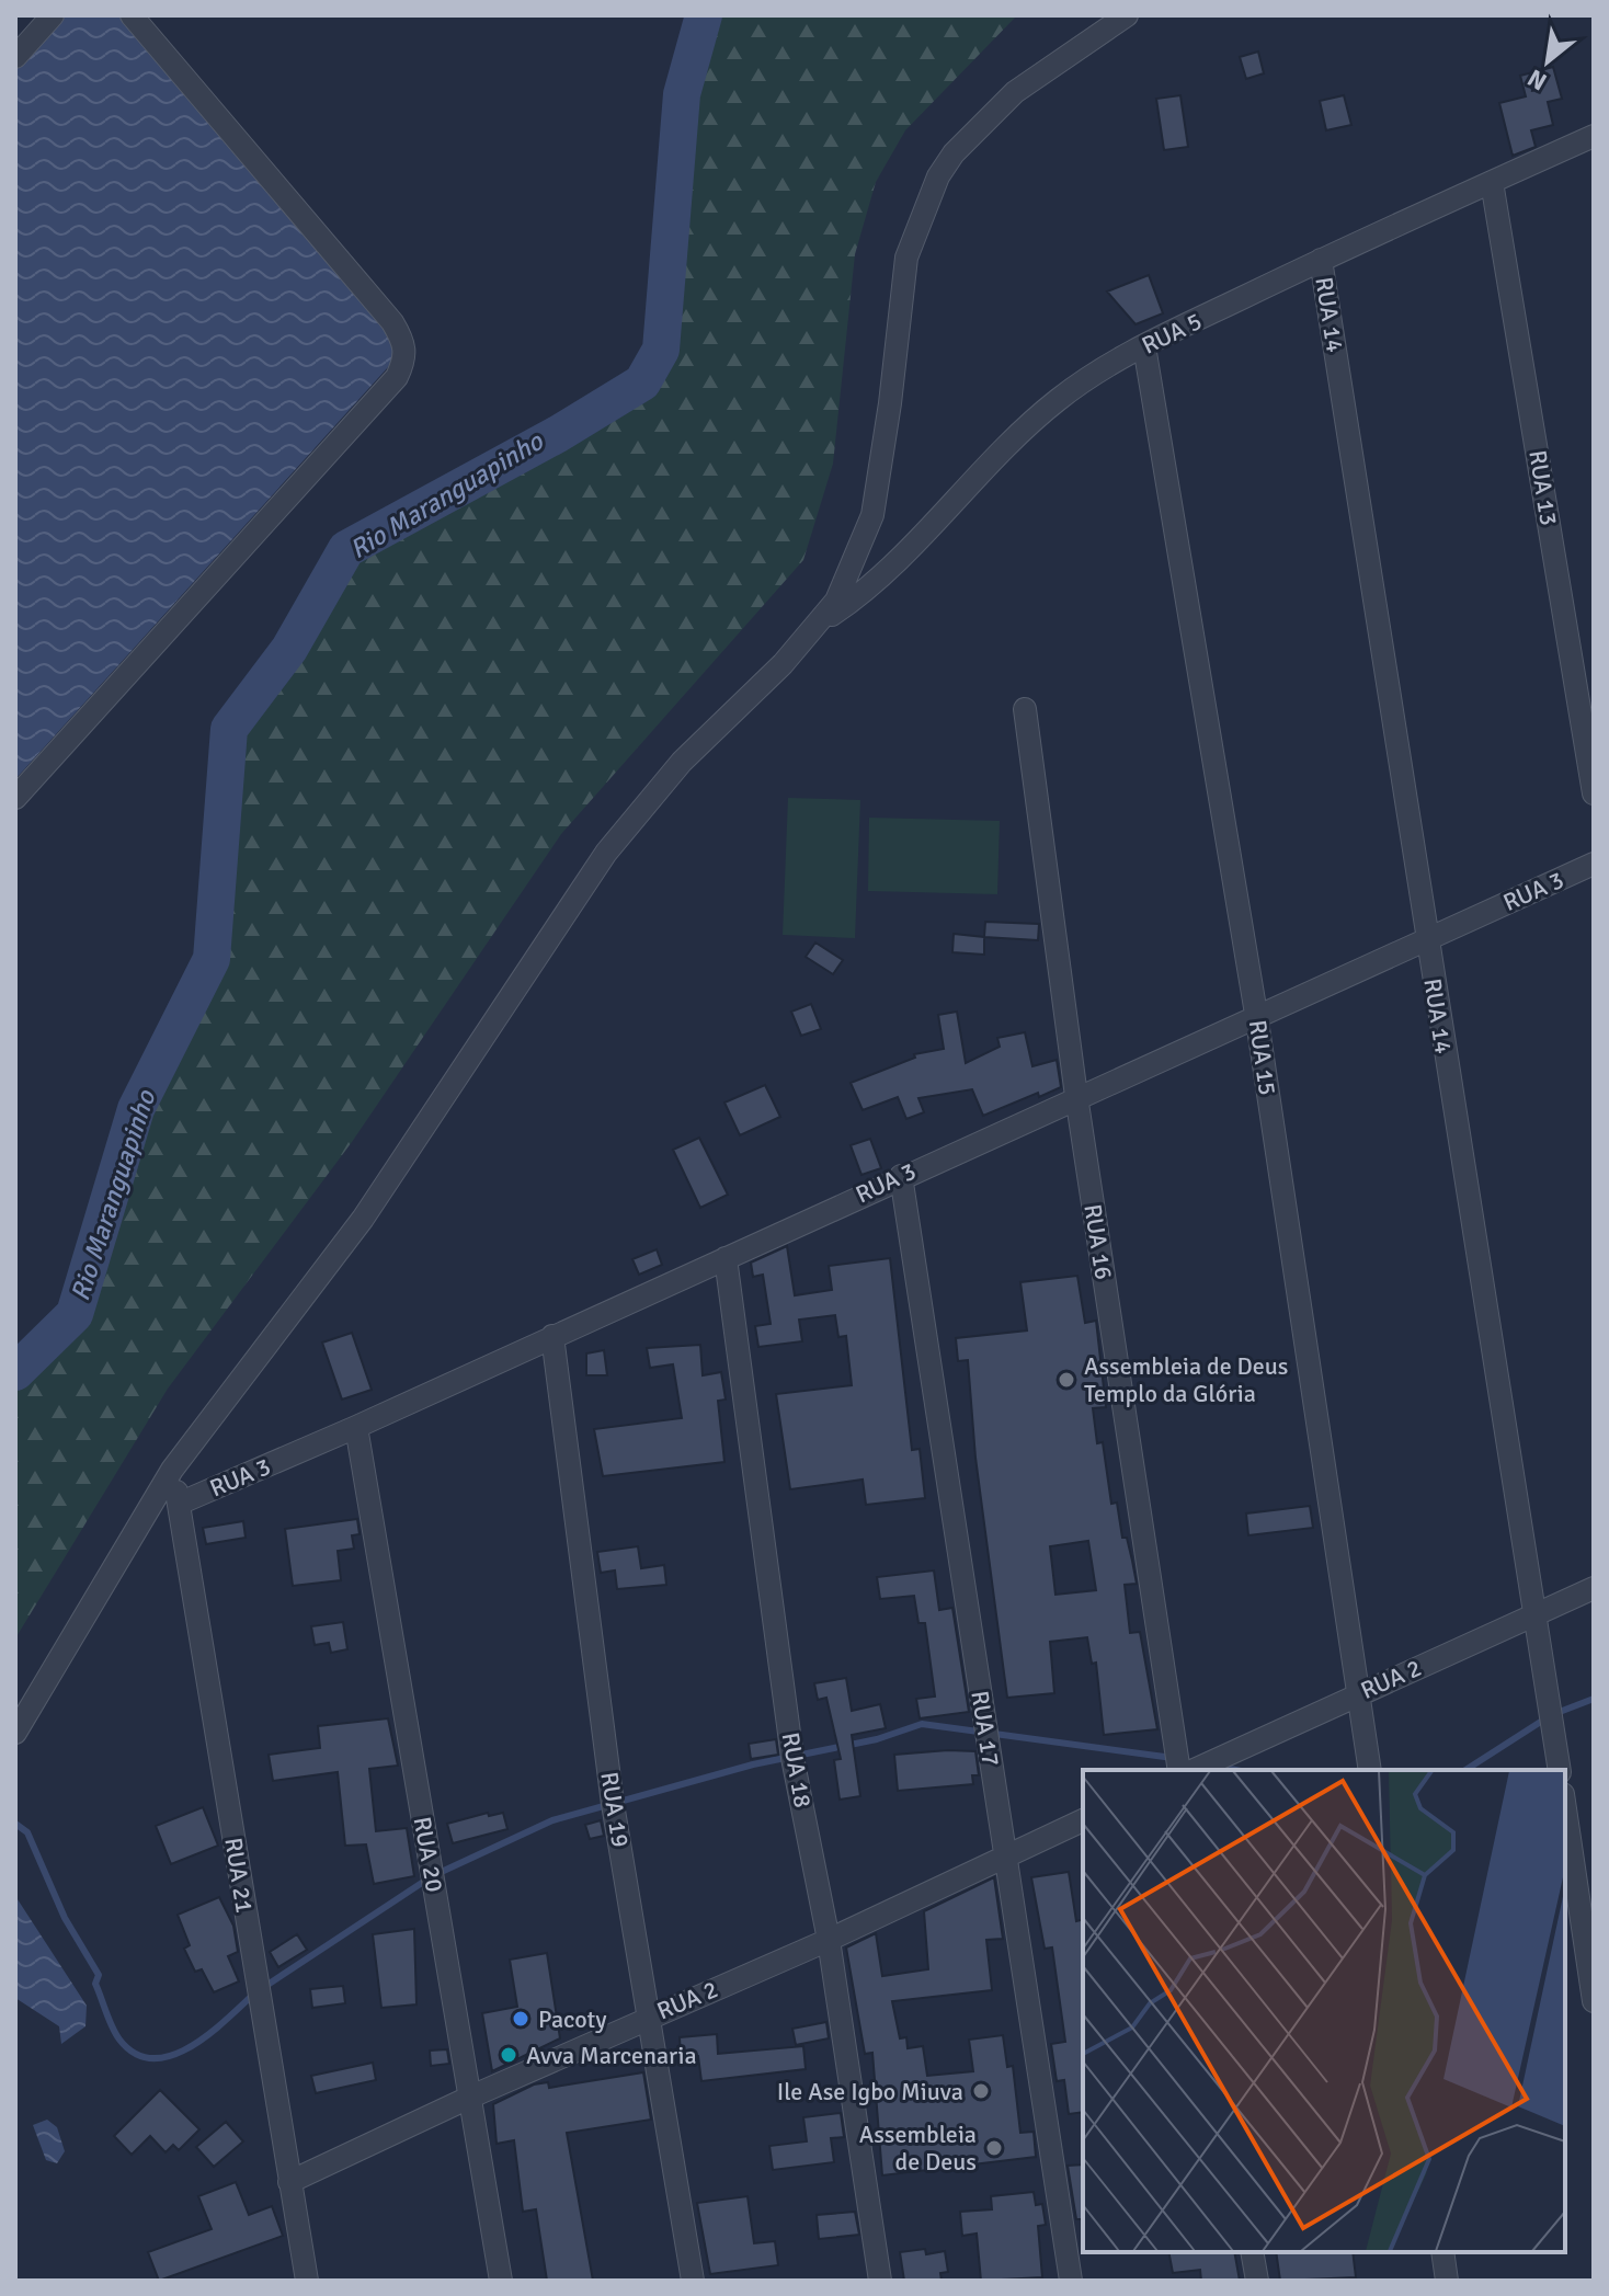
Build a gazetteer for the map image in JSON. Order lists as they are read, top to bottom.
{
  "streets": {
    "street": [
      "RUA 14",
      "RUA 5",
      "RUA 13",
      "RUA 3",
      "RUA 15",
      "RUA 16",
      "RUA 2",
      "RUA 17",
      "RUA 18",
      "RUA 19",
      "RUA 20",
      "RUA 21"
    ]
  },
  "crossings": [
    ["RUA 14", "RUA 5"],
    ["RUA 14", "RUA 3"],
    ["RUA 14", "RUA 2"],
    ["RUA 5", "RUA 13"],
    ["RUA 5", "RUA 15"],
    ["RUA 3", "RUA 15"],
    ["RUA 3", "RUA 16"],
    ["RUA 3", "RUA 17"],
    ["RUA 3", "RUA 18"],
    ["RUA 3", "RUA 19"],
    ["RUA 3", "RUA 20"],
    ["RUA 3", "RUA 21"],
    ["RUA 15", "RUA 2"],
    ["RUA 2", "RUA 17"],
    ["RUA 2", "RUA 18"],
    ["RUA 2", "RUA 19"],
    ["RUA 2", "RUA 20"],
    ["RUA 2", "RUA 21"]
  ],
  "water": ["Rio Maranguapinho"],
  "places": [
    "Assembleia de Deus Templo da Glória",
    "Pacoty",
    "Avva Marcenaria",
    "Ile Ase Igbo Miuva",
    "Assembleia de Deus"
  ],
  "north": "bottom left"
}
